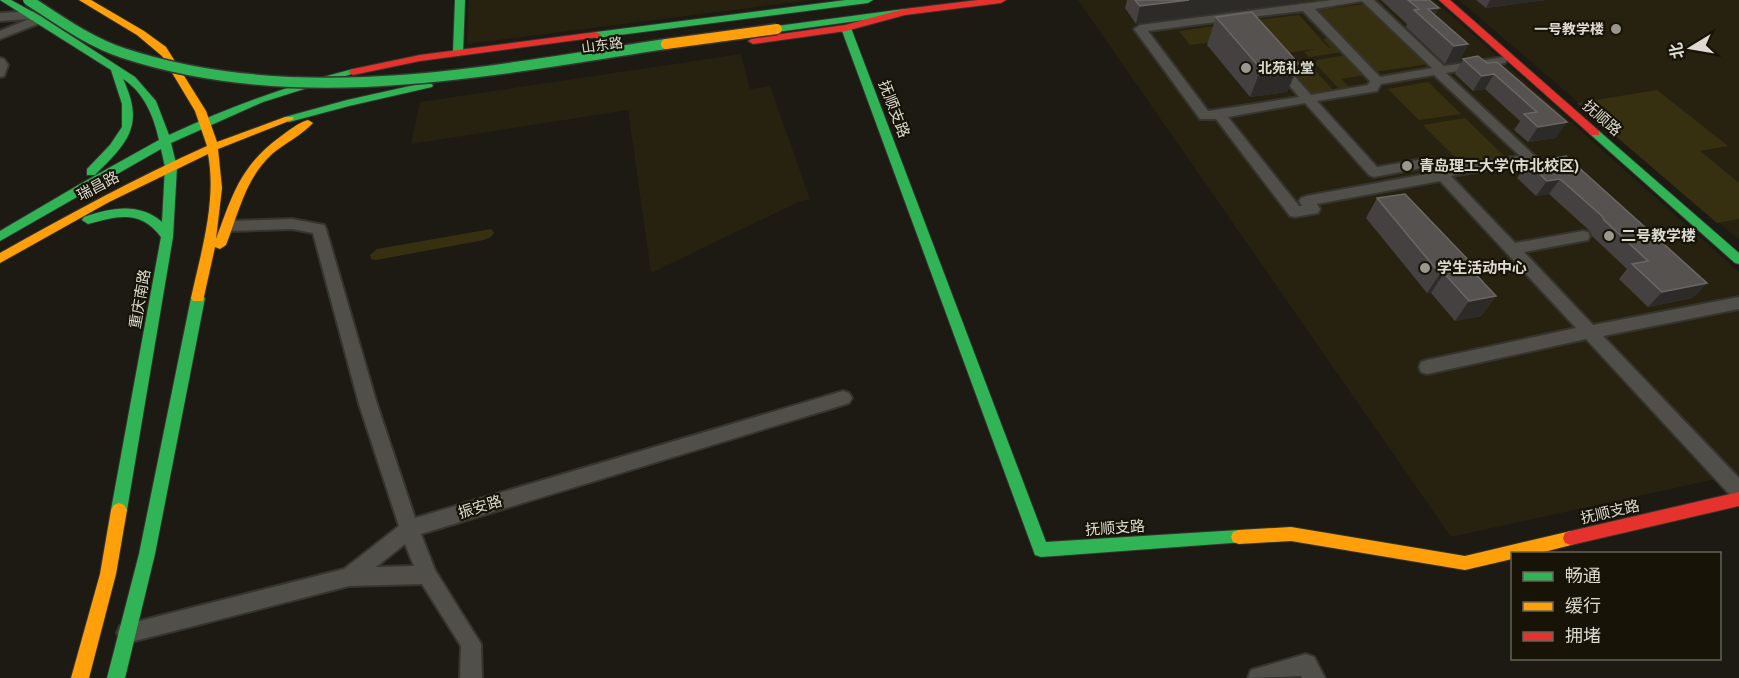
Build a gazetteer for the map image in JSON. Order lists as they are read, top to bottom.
{
  "streets": {
    "main road": [
      "山东路",
      "抚顺支路",
      "抚顺路",
      "瑞昌路",
      "重庆南路"
    ],
    "street": ["振安路"]
  },
  "crossings": [
    ["山东路", "抚顺支路"],
    ["山东路", "瑞昌路"],
    ["山东路", "重庆南路"],
    ["瑞昌路", "重庆南路"]
  ],
  "places": [
    "一号教学楼",
    "北苑礼堂",
    "青岛理工大学(市北校区)",
    "二号教学楼",
    "学生活动中心"
  ],
  "legend": ["畅通", "缓行", "拥堵"],
  "north": "left"
}
